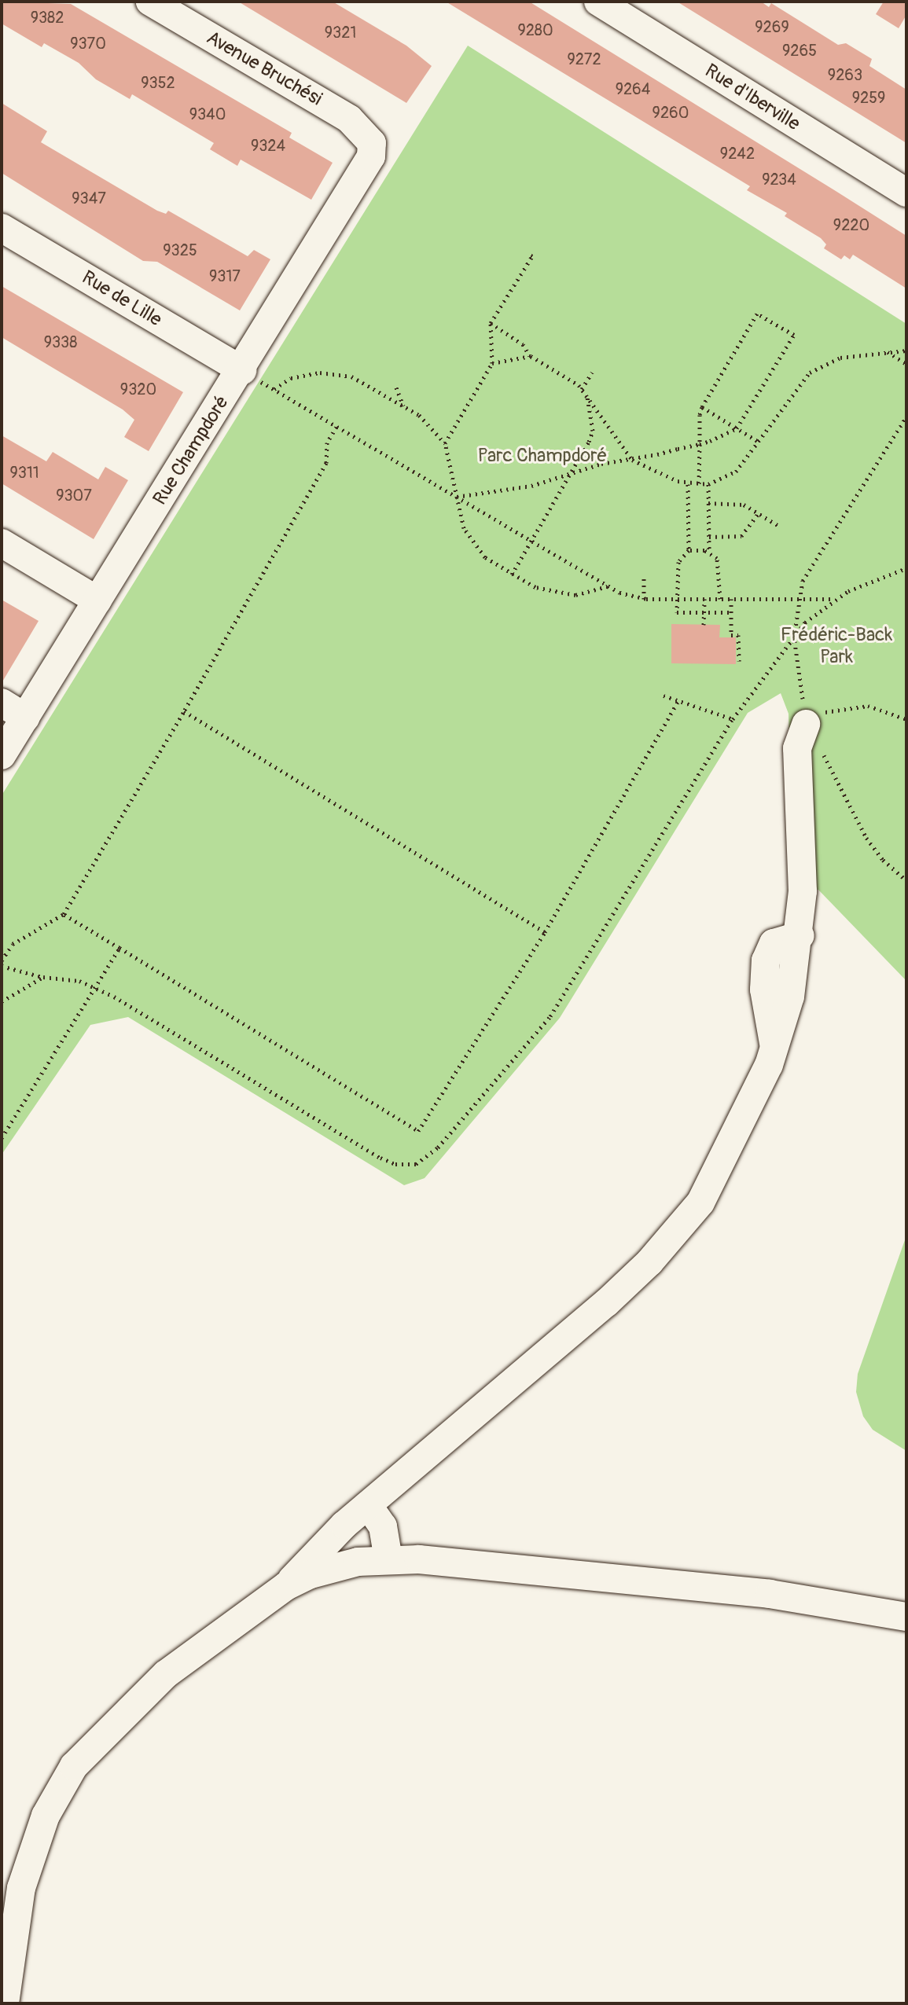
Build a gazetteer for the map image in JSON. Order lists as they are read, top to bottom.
{
  "streets": {
    "street": [
      "Avenue Bruchési",
      "Rue d'Iberville",
      "Rue de Lille",
      "Rue Champdoré"
    ]
  },
  "crossings": [
    ["Avenue Bruchési", "Rue Champdoré"],
    ["Rue de Lille", "Rue Champdoré"]
  ],
  "parks": ["Parc Champdoré", "Frédéric-Back Park"],
  "house_numbers": [
    "9382",
    "9269",
    "9280",
    "9321",
    "9370",
    "9265",
    "9272",
    "9263",
    "9352",
    "9264",
    "9259",
    "9260",
    "9340",
    "9324",
    "9242",
    "9234",
    "9347",
    "9220",
    "9325",
    "9317",
    "9338",
    "9320",
    "9311",
    "9307"
  ]
}
